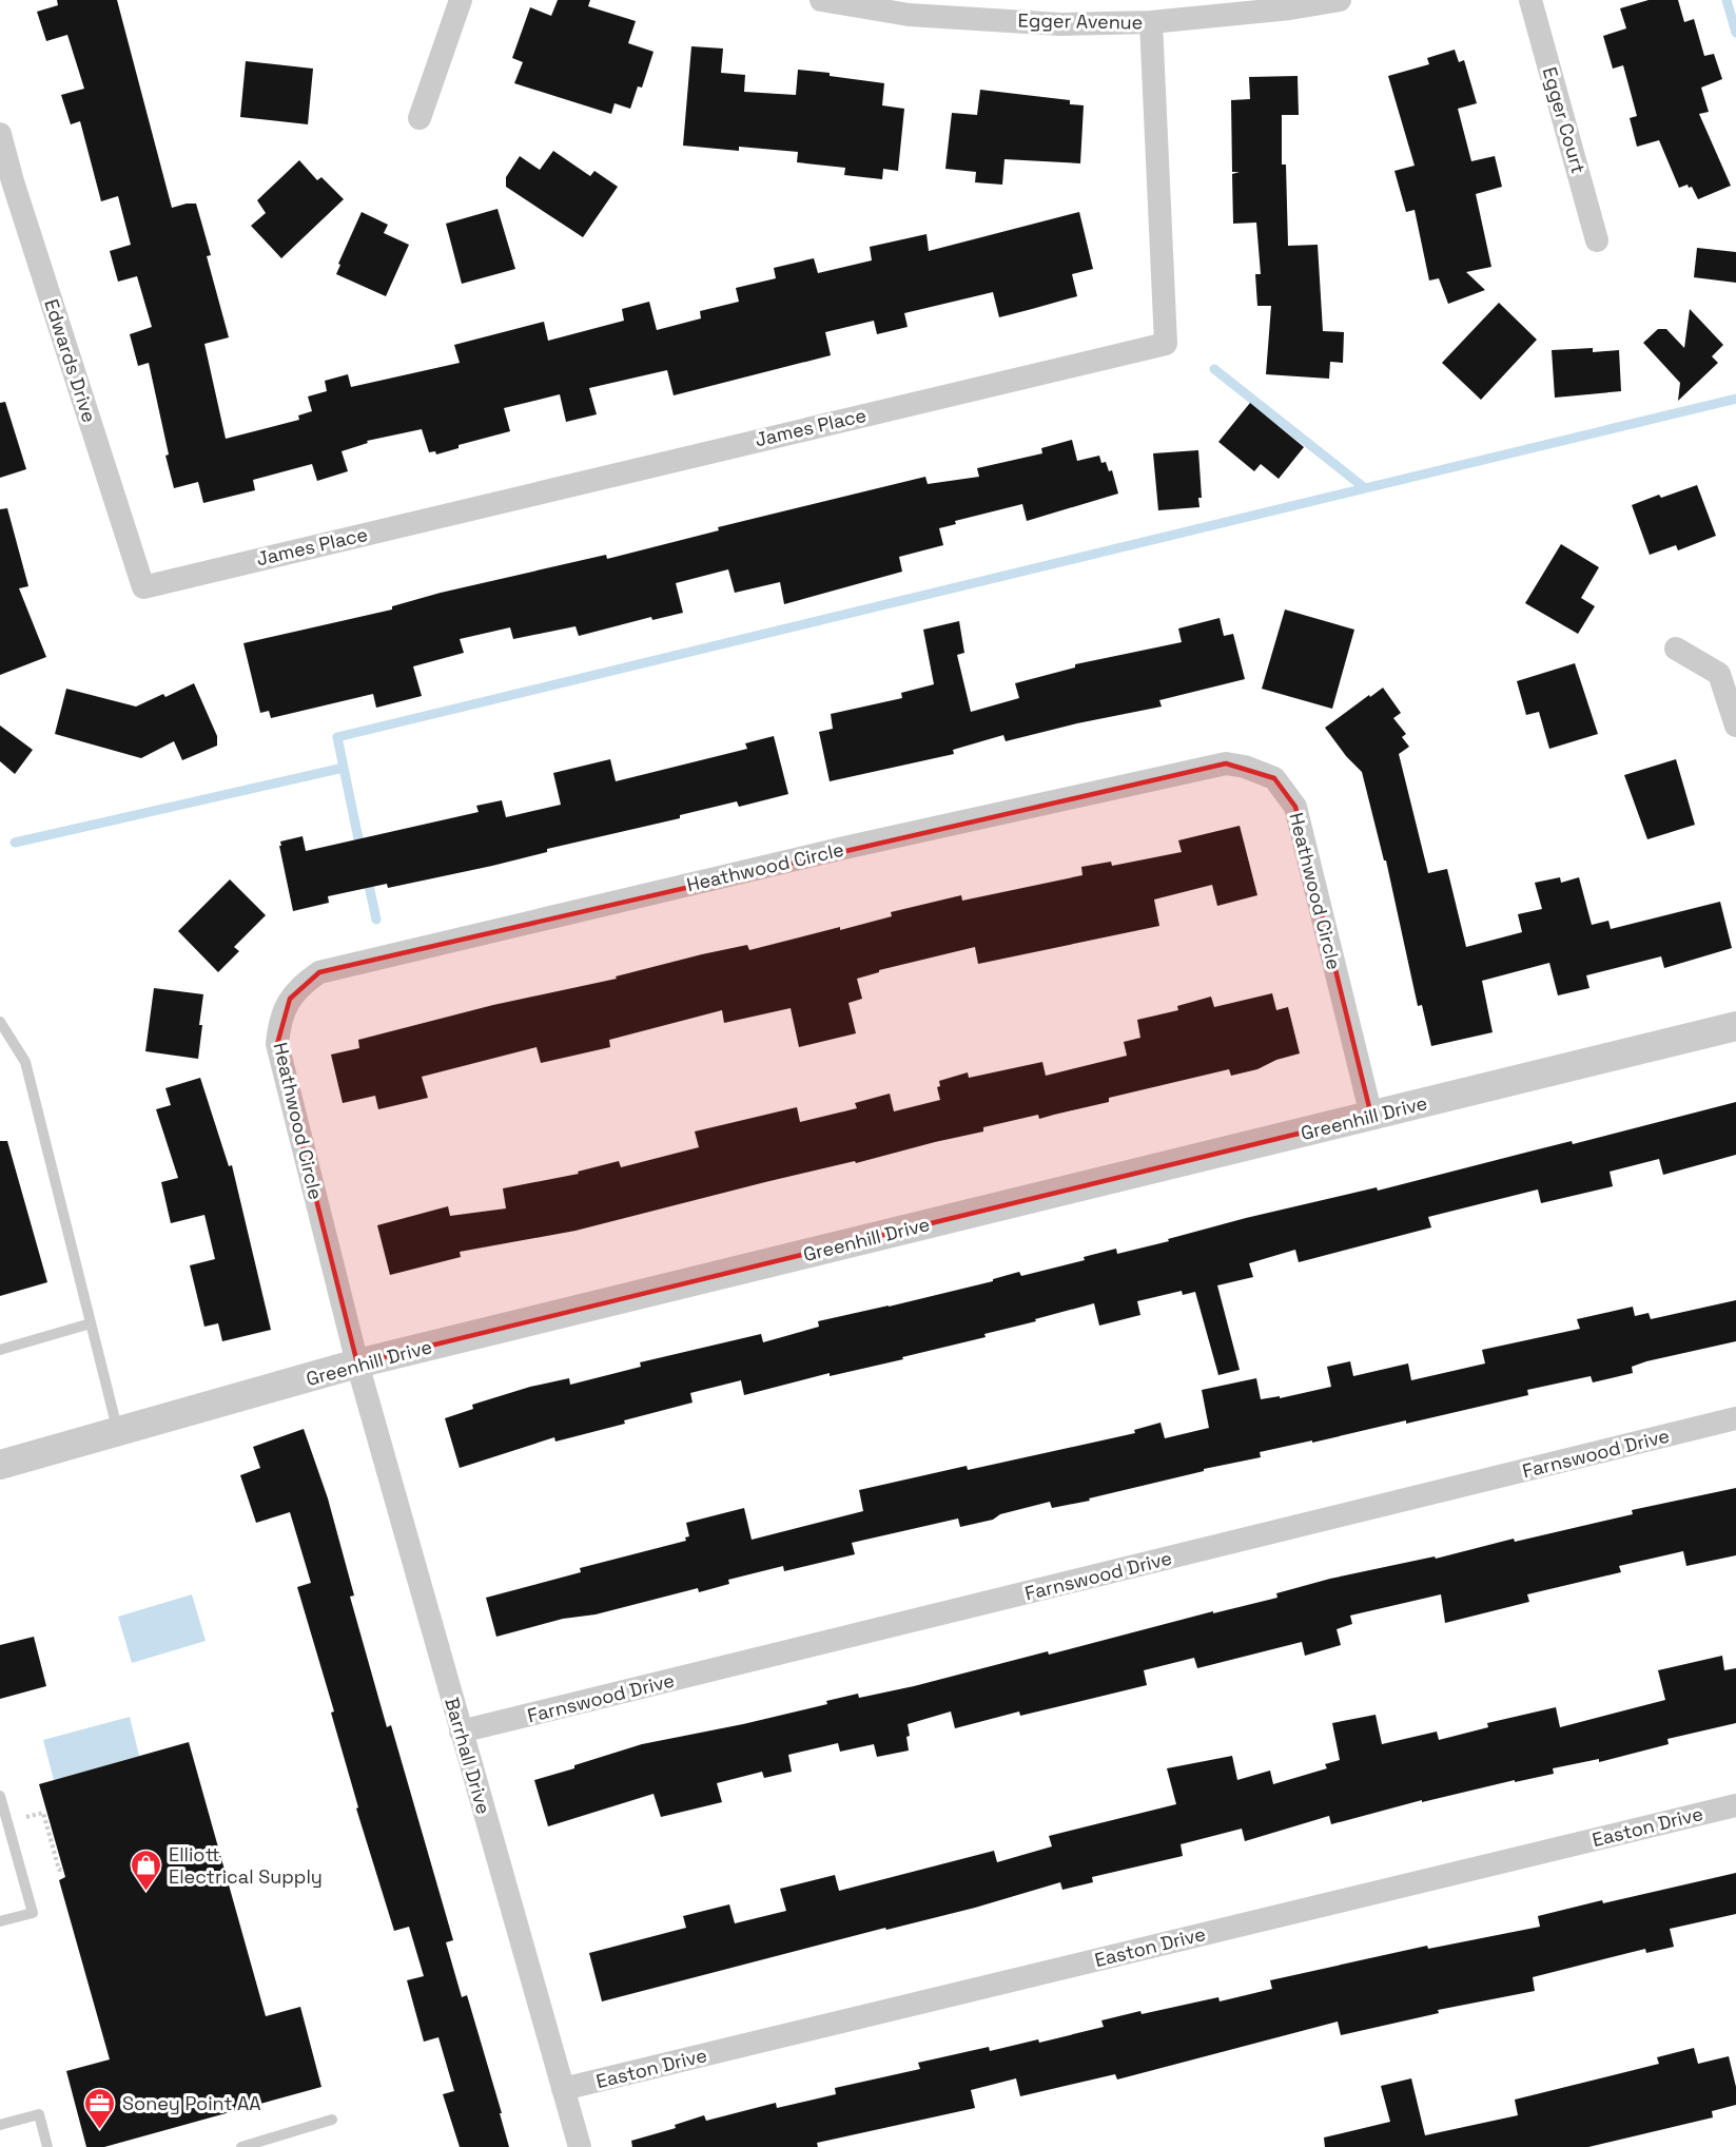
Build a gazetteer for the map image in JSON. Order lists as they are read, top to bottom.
{
  "streets": {
    "street": [
      "Egger Avenue",
      "Egger Court",
      "Edwards Drive",
      "James Place",
      "Heathwood Circle",
      "Greenhill Drive",
      "Farnswood Drive",
      "Barrhall Drive",
      "Easton Drive"
    ]
  },
  "crossings": [
    ["Egger Avenue", "James Place"],
    ["Edwards Drive", "James Place"],
    ["Heathwood Circle", "Greenhill Drive"],
    ["Heathwood Circle", "Barrhall Drive"],
    ["Greenhill Drive", "Barrhall Drive"],
    ["Farnswood Drive", "Barrhall Drive"],
    ["Barrhall Drive", "Easton Drive"]
  ],
  "places": {
    "shop": ["Elliott Electrical Supply"],
    "office": ["Soney Point AA"]
  }
}
